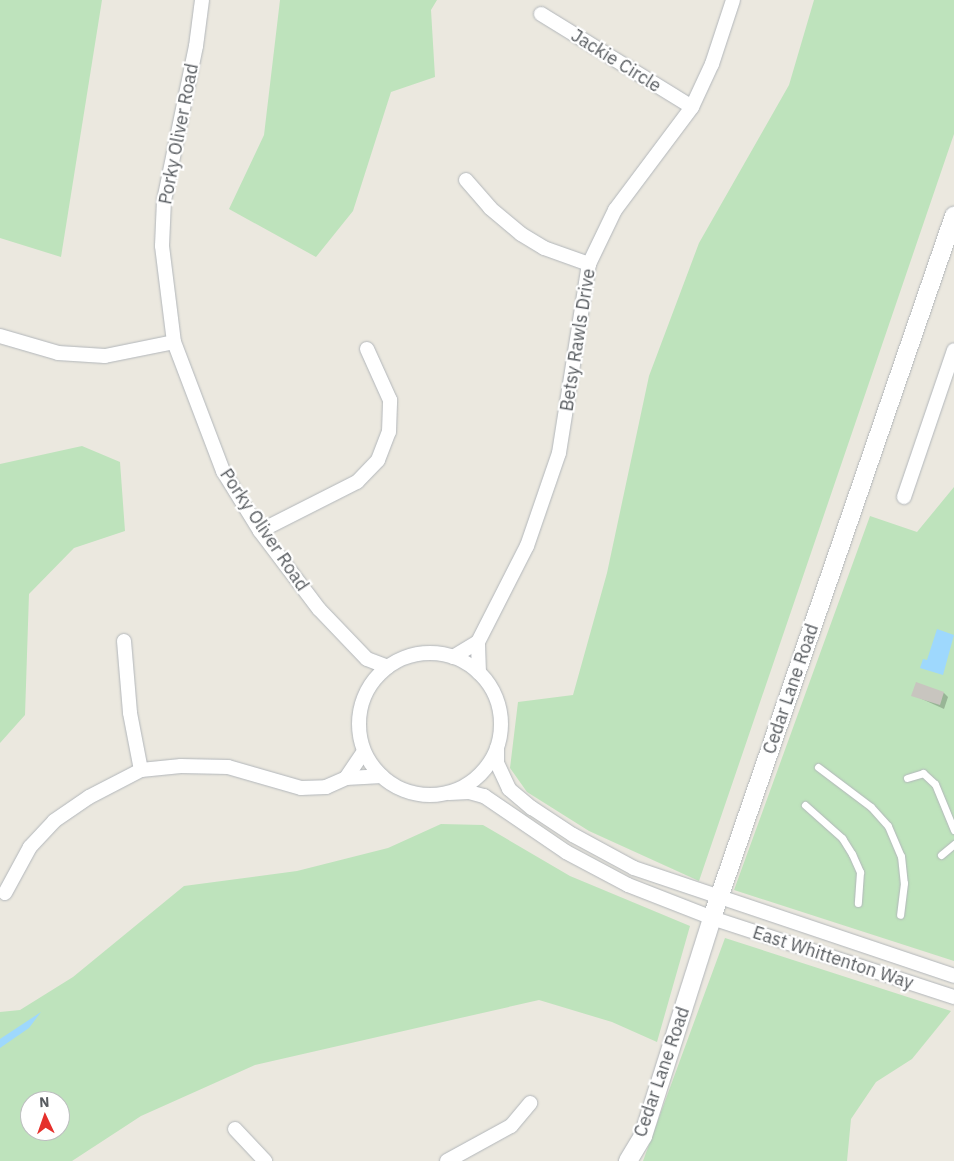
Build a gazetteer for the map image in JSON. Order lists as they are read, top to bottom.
{
  "streets": {
    "street": [
      "Jackie Circle",
      "Porky Oliver Road",
      "Betsy Rawls Drive",
      "Cedar Lane Road",
      "East Whittenton Way"
    ]
  },
  "crossings": [
    ["Jackie Circle", "Betsy Rawls Drive"],
    ["Porky Oliver Road", "Betsy Rawls Drive"],
    ["Porky Oliver Road", "East Whittenton Way"],
    ["Betsy Rawls Drive", "East Whittenton Way"],
    ["Cedar Lane Road", "East Whittenton Way"]
  ],
  "north": "top"
}
